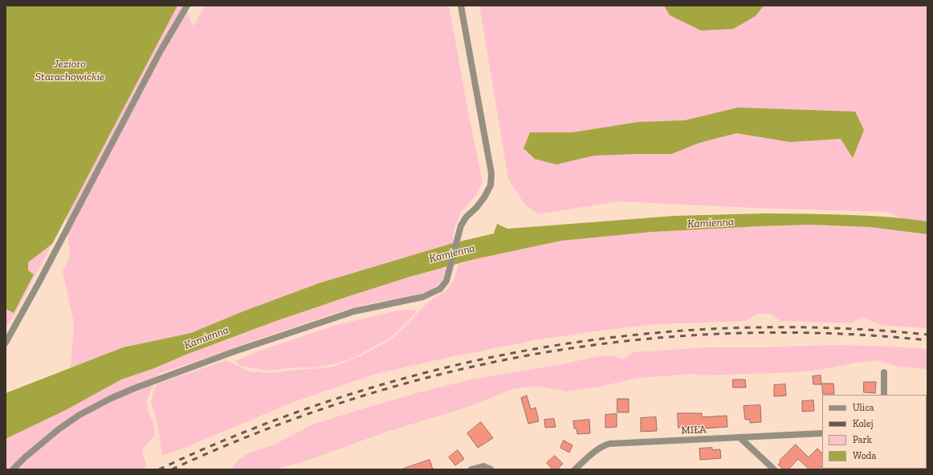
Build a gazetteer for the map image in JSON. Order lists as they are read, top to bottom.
{
  "streets": {
    "street": ["MIŁA"]
  },
  "water": ["Jezioro Starachowickie", "Kamienna"],
  "legend": [
    "Ulica",
    "Kolej",
    "Park",
    "Woda"
  ]
}
